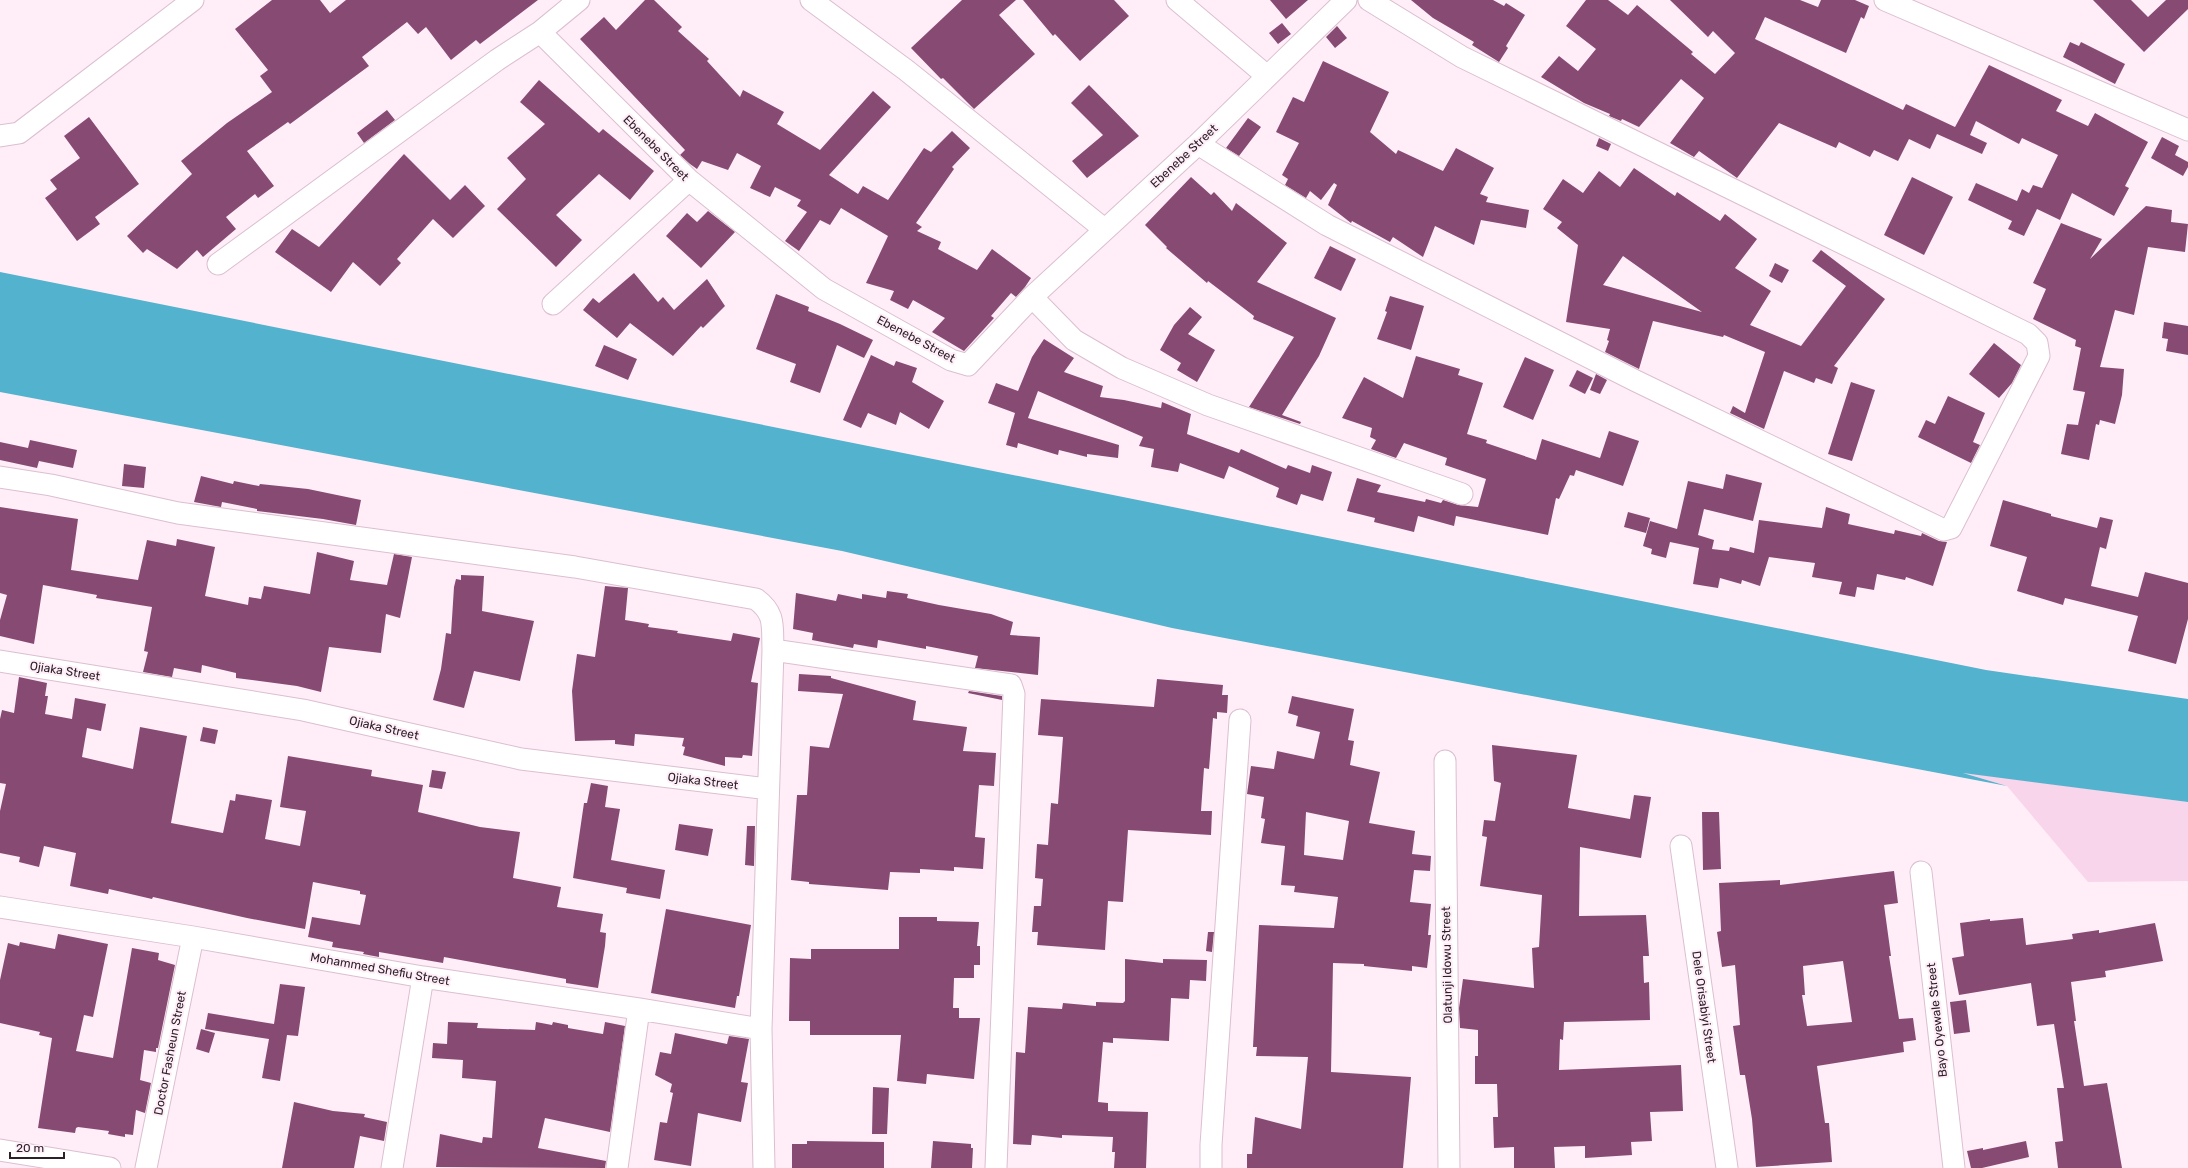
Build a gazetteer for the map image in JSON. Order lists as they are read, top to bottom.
{
  "streets": {
    "street": [
      "Ebenebe Street",
      "Ojiaka Street",
      "Olatunji Idowu Street",
      "Mohammed Shefiu Street",
      "Dele Orisabiyi Street",
      "Bayo Oyewale Street",
      "Doctor Fasheun Street"
    ]
  },
  "crossings": [
    ["Mohammed Shefiu Street", "Doctor Fasheun Street"]
  ],
  "scale_bar": "20 m"
}
